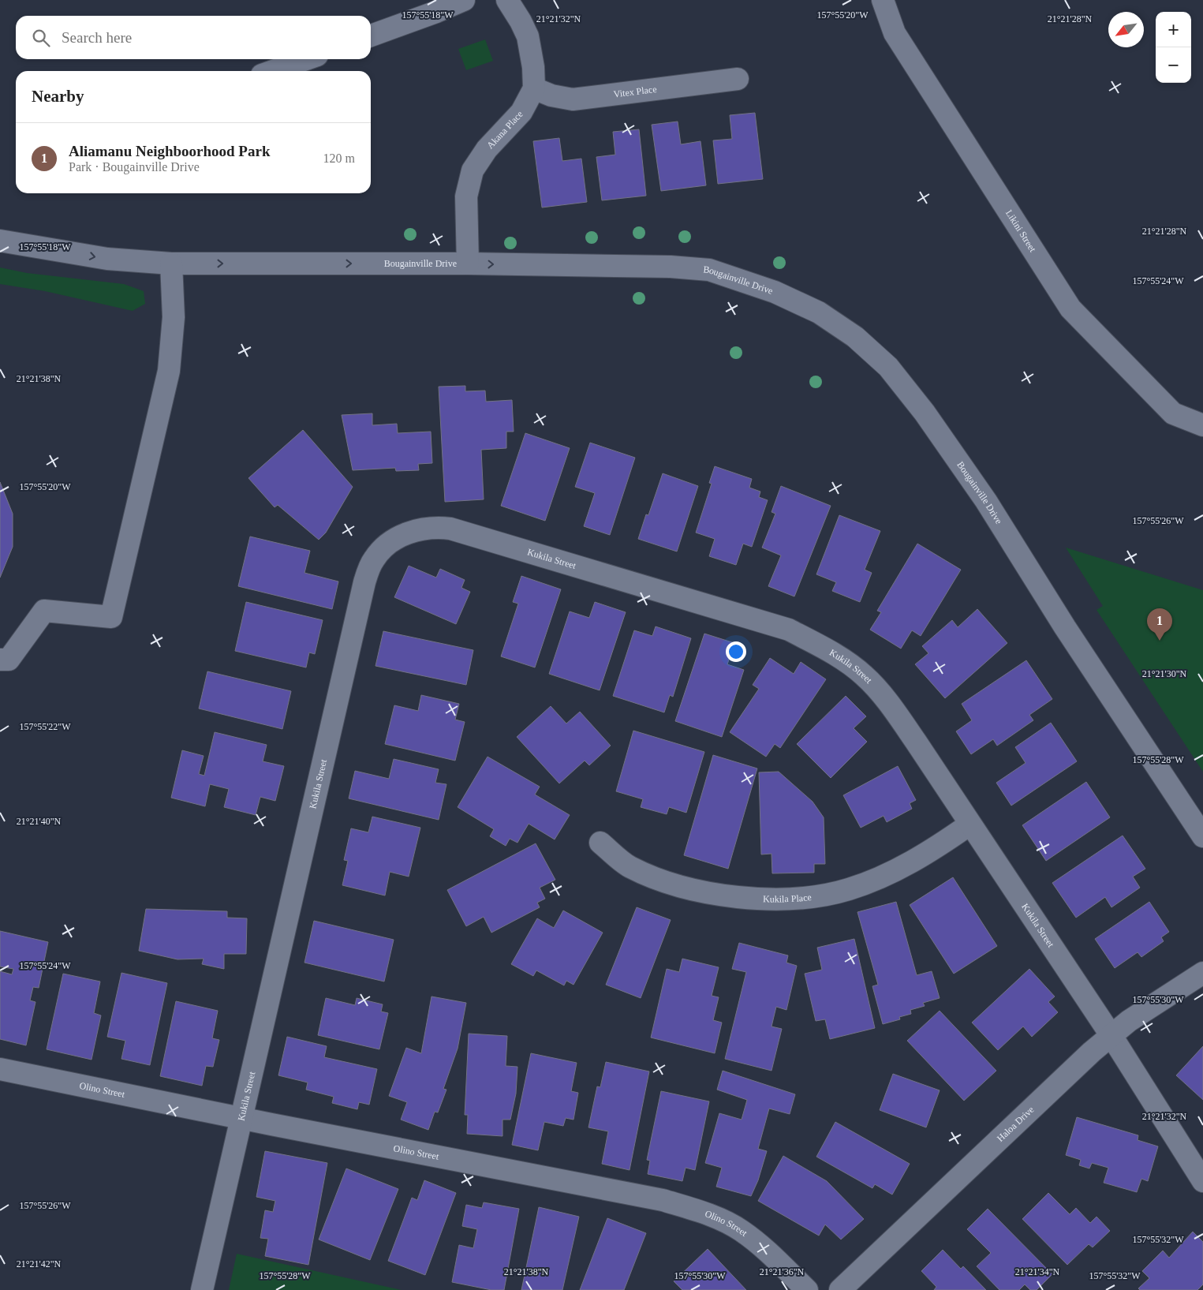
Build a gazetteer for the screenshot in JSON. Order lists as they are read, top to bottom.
{
  "streets": {
    "street": [
      "Vitex Place",
      "Akana Place",
      "Likini Street",
      "Bougainville Drive",
      "Kukila Street",
      "Kukila Place",
      "Olino Street",
      "Haloa Drive"
    ]
  },
  "crossings": [
    ["Vitex Place", "Akana Place"],
    ["Akana Place", "Bougainville Drive"],
    ["Kukila Street", "Kukila Place"],
    ["Kukila Street", "Olino Street"],
    ["Kukila Street", "Haloa Drive"]
  ],
  "one_way": ["Bougainville Drive"],
  "north": "bottom left",
  "page": {
    "map_buttons": ["+", "−"],
    "search": "Search here",
    "heading": "Nearby",
    "list": [
      {
        "mark": "1",
        "name": "Aliamanu Neighboorhood Park",
        "note": "Park · Bougainville Drive",
        "value": "120 m"
      }
    ],
    "pins": "1"
  },
  "coordinates": [
    "157°55'20\"W",
    "157°55'18\"W",
    "21°21'32\"N",
    "21°21'28\"N",
    "157°55'24\"W",
    "21°21'38\"N",
    "157°55'26\"W",
    "21°21'30\"N",
    "157°55'22\"W",
    "157°55'28\"W",
    "21°21'40\"N",
    "157°55'30\"W",
    "157°55'32\"W",
    "21°21'42\"N",
    "21°21'36\"N",
    "21°21'34\"N"
  ]
}
